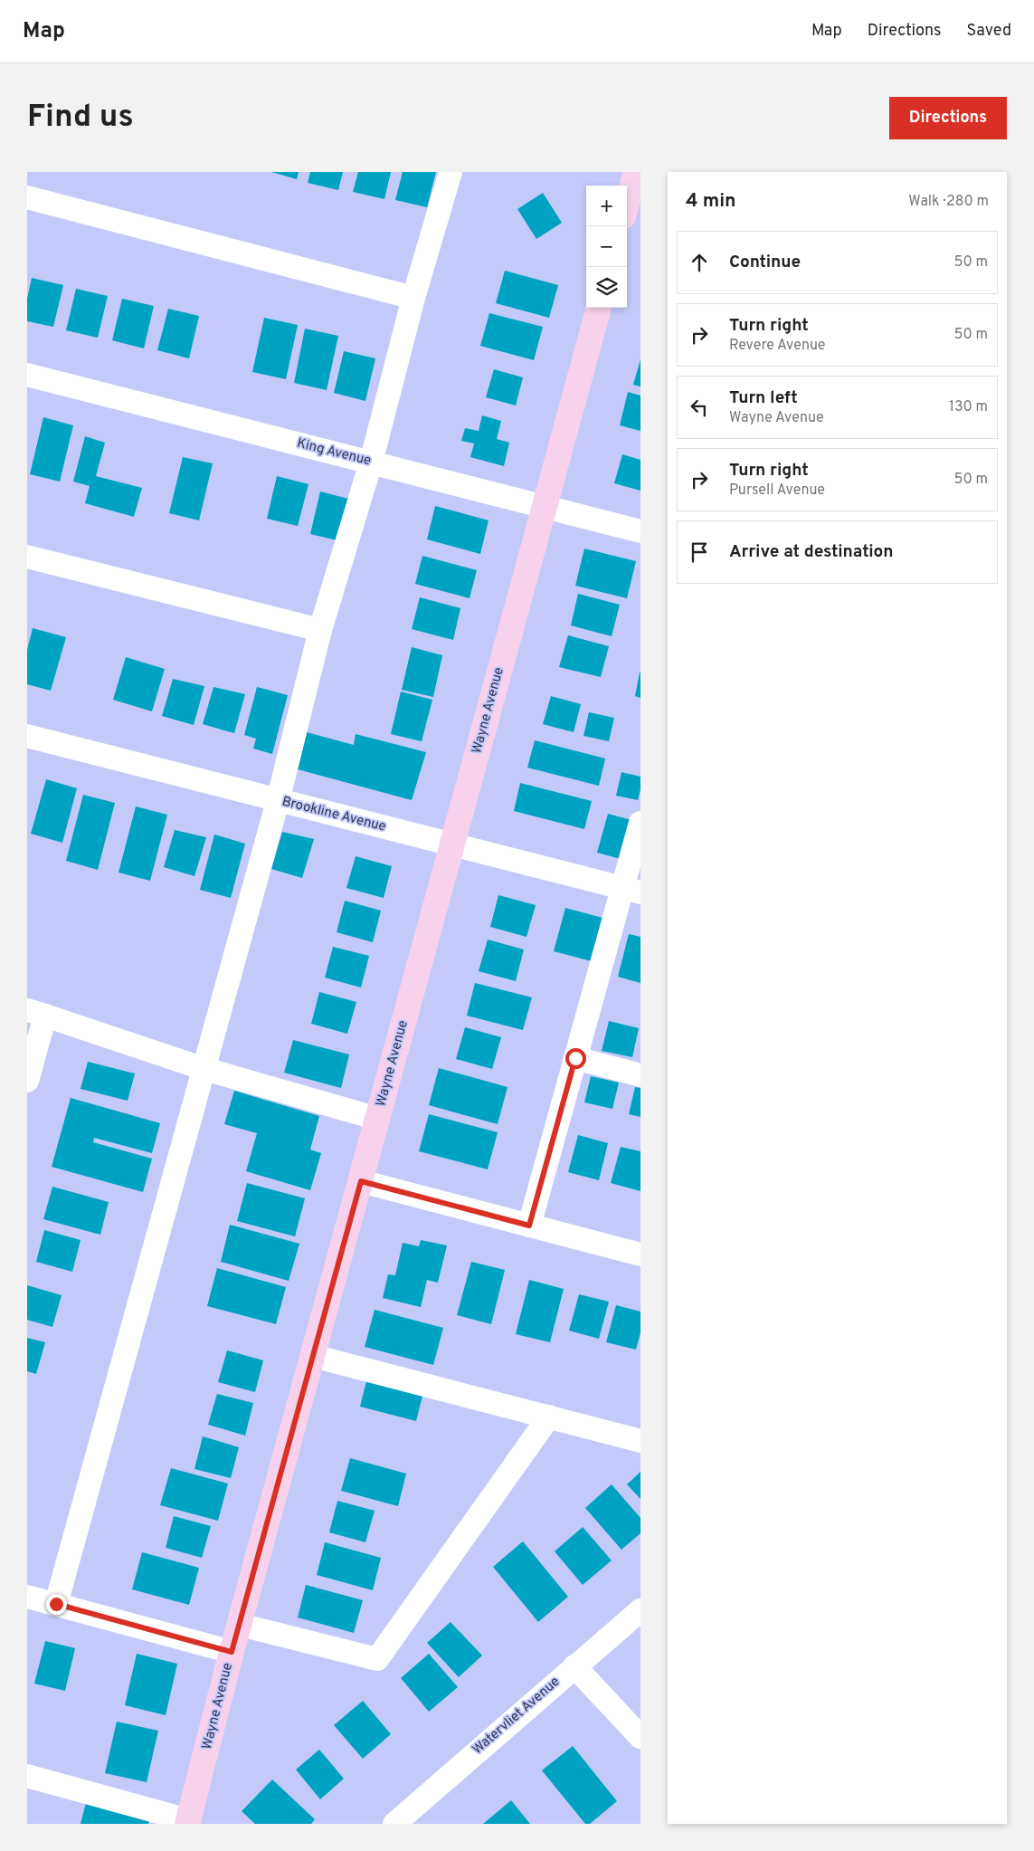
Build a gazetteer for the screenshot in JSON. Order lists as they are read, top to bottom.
{
  "streets": {
    "main road": ["Wayne Avenue"],
    "street": ["King Avenue", "Brookline Avenue", "Watervliet Avenue"]
  },
  "crossings": [
    ["King Avenue", "Wayne Avenue"],
    ["Wayne Avenue", "Brookline Avenue"]
  ],
  "page": {
    "header": "Map",
    "nav": ["Map", "Directions", "Saved"],
    "buttons": "Directions",
    "title": "Find us",
    "heading": ["4 min", "Walk · 280 m"],
    "map_buttons": ["+", "−"],
    "list": [
      ["Continue", "50 m"],
      ["Turn right", "Revere Avenue", "50 m"],
      ["Turn left", "Wayne Avenue", "130 m"],
      ["Turn right", "Pursell Avenue", "50 m"],
      "Arrive at destination"
    ]
  }
}
